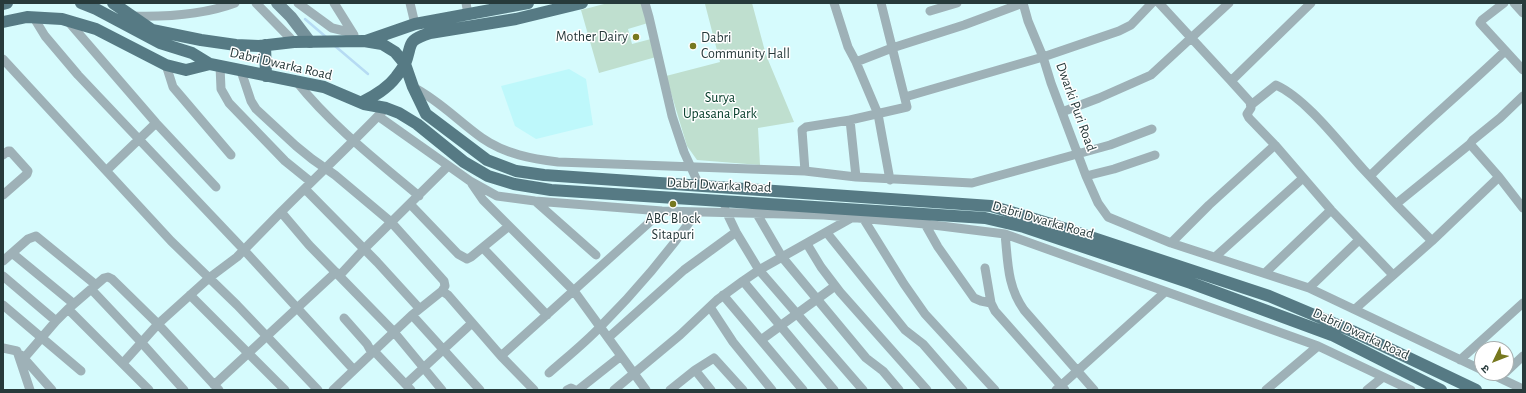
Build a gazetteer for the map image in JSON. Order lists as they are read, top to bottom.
{
  "streets": {
    "main road": ["Dabri Dwarka Road"],
    "street": ["Dwarki Puri Road"]
  },
  "parks": ["Surya Upasana Park"],
  "places": ["Mother Dairy", "Dabri Community Hall", "ABC Block Sitapuri"],
  "north": "bottom left"
}
